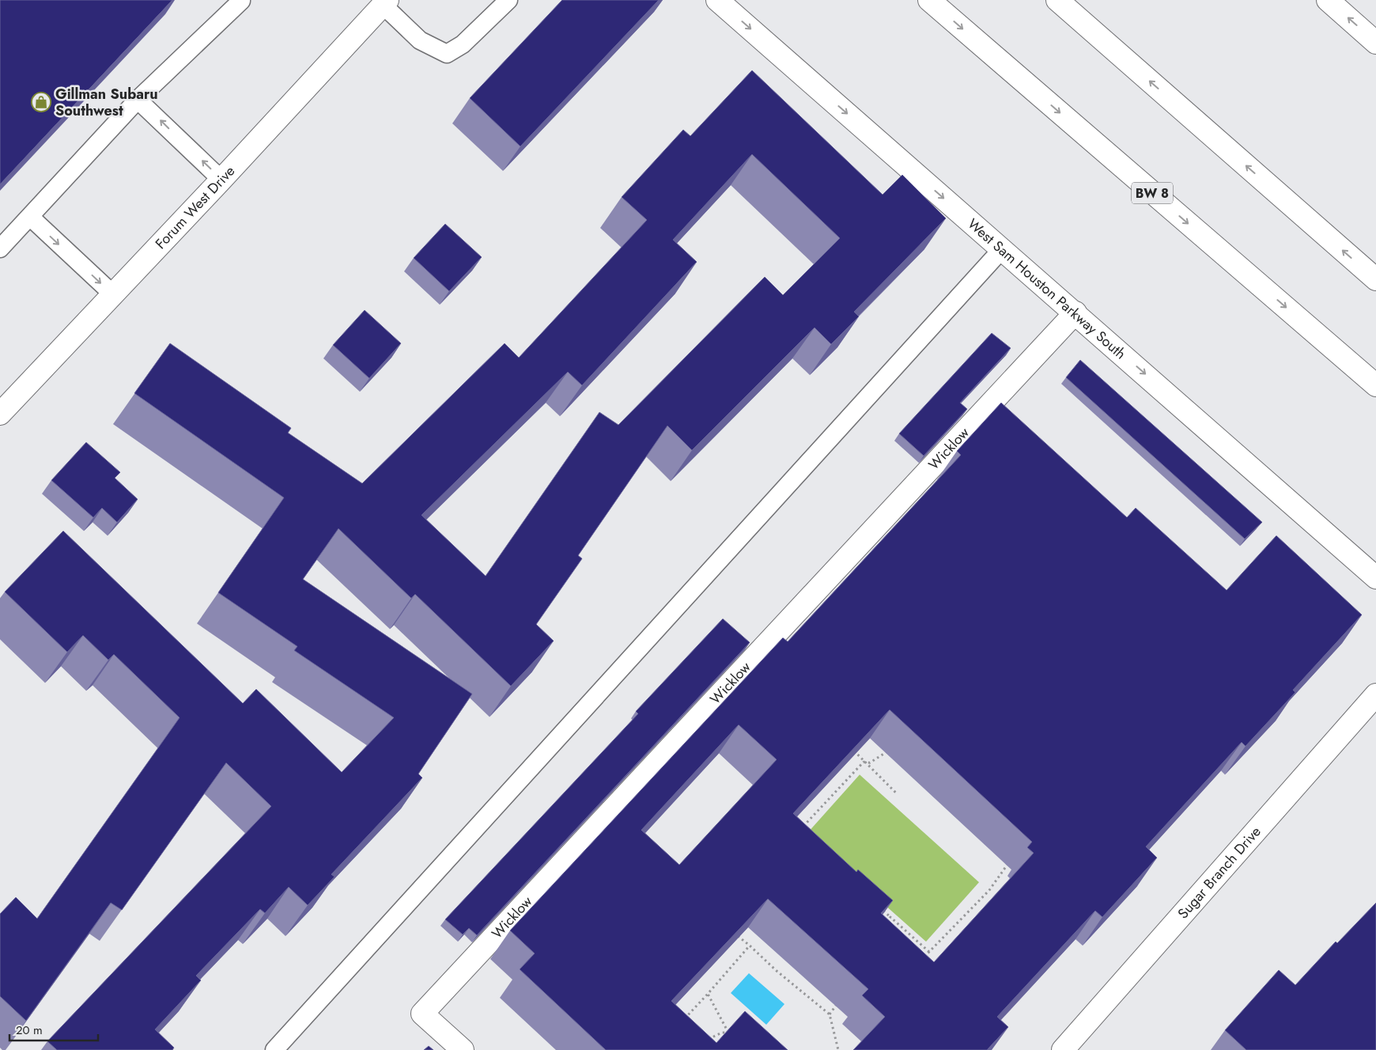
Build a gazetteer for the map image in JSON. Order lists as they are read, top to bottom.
{
  "streets": {
    "main road": [
      "BW 8",
      "Forum West Drive",
      "West Sam Houston Parkway South",
      "Wicklow",
      "Sugar Branch Drive"
    ]
  },
  "crossings": [
    ["West Sam Houston Parkway South", "Wicklow"]
  ],
  "places": {
    "shop": ["Gillman Subaru Southwest"]
  },
  "scale_bar": "20 m"
}
